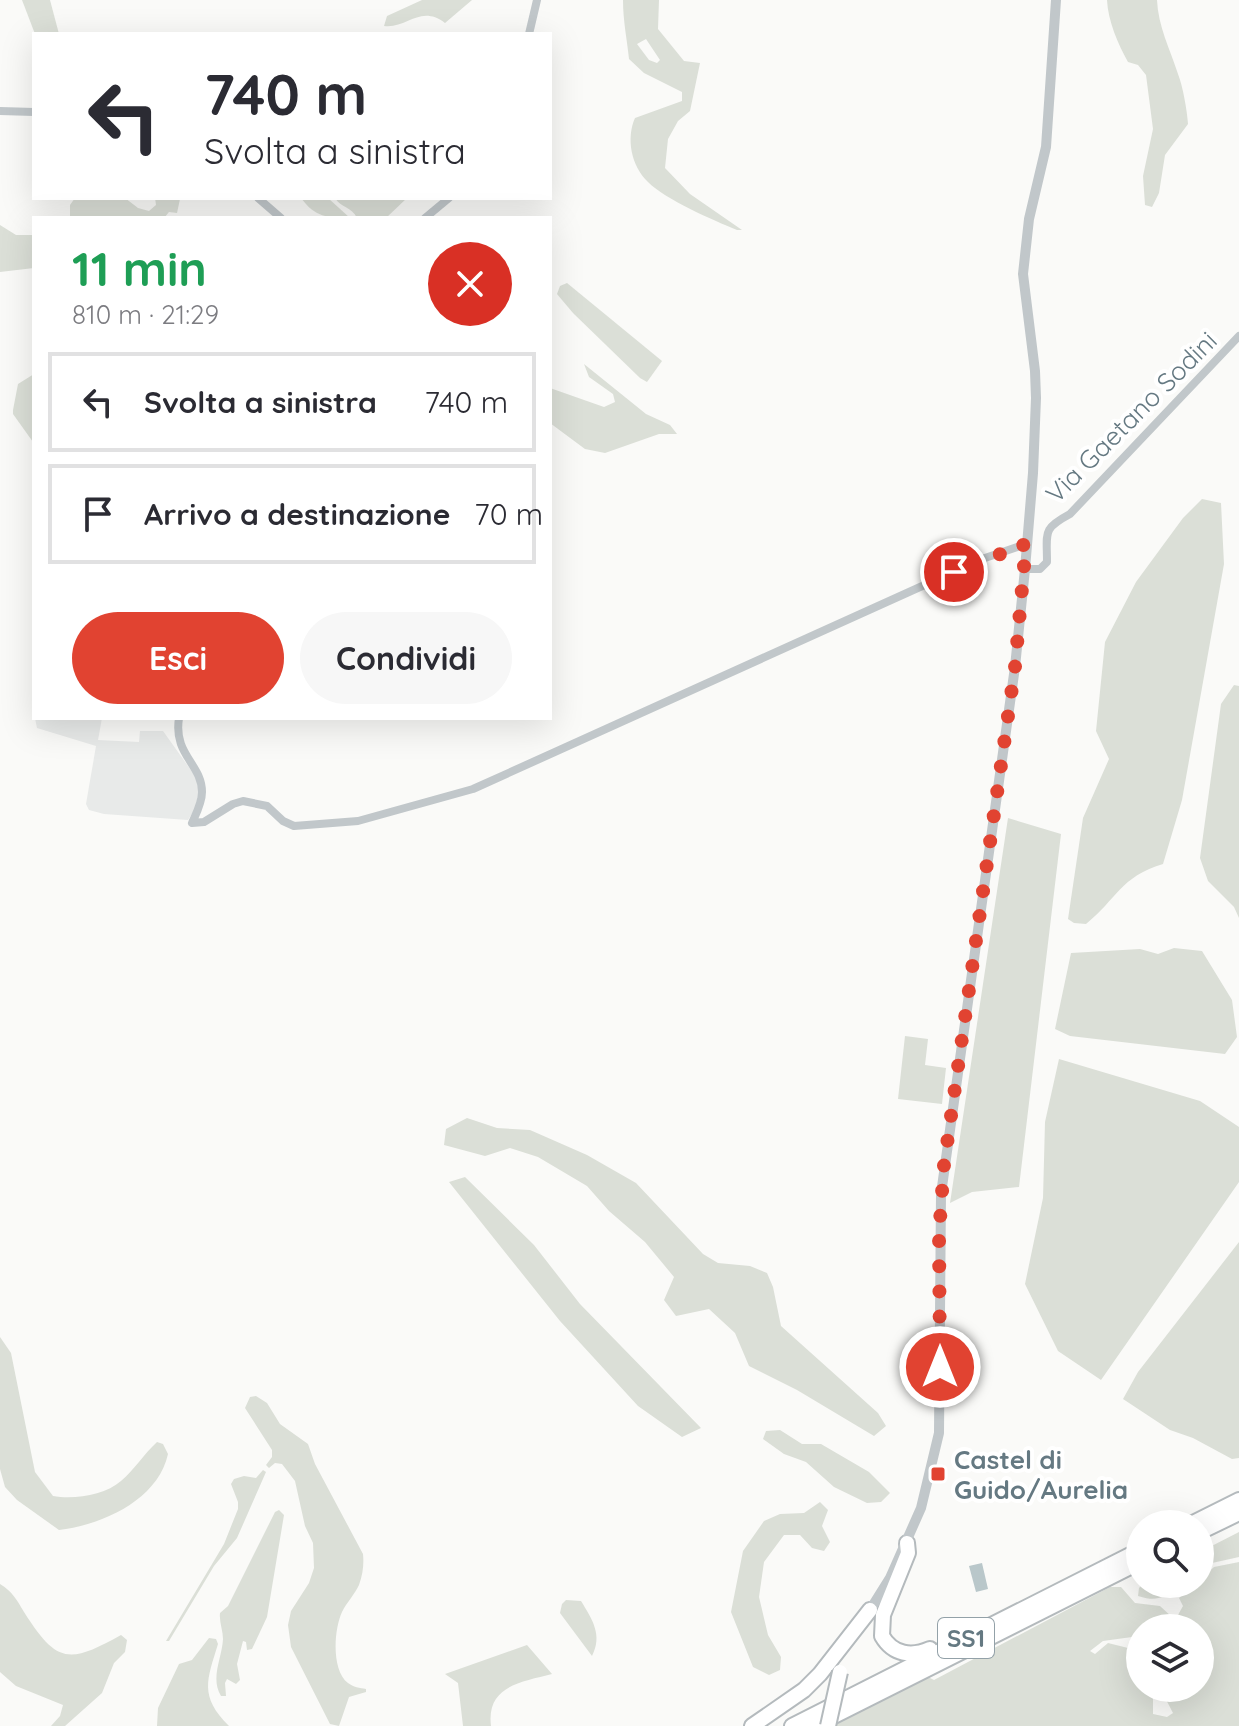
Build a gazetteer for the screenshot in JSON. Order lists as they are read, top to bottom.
{
  "streets": {
    "highway": ["SS1"],
    "street": ["Via Gaetano Sodini"]
  },
  "places": {
    "transit": ["Castel di Guido/Aurelia"]
  },
  "page": {
    "turn": ["740 m", "Svolta a sinistra"],
    "heading": ["11 min", "810 m · 21:29"],
    "list": [
      {
        "name": "Svolta a sinistra",
        "value": "740 m"
      },
      {
        "name": "Arrivo a destinazione",
        "value": "70 m"
      }
    ],
    "buttons": ["Esci", "Condividi"]
  }
}
